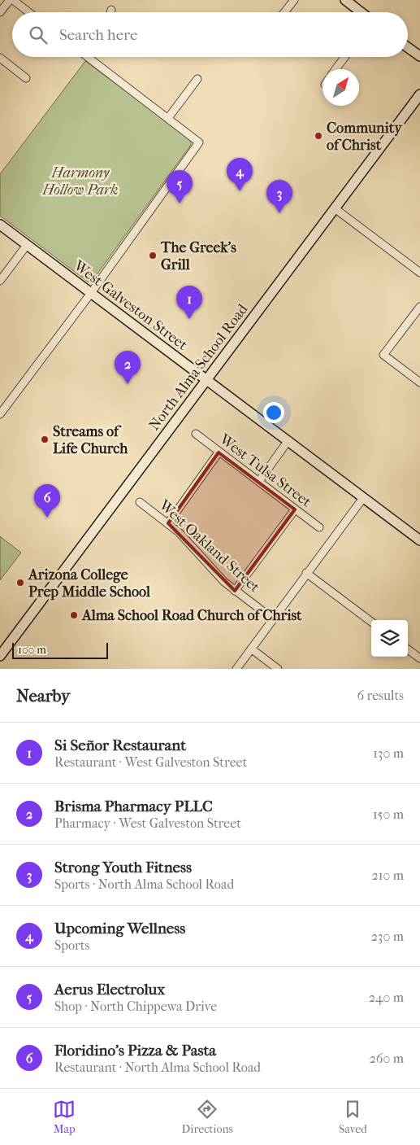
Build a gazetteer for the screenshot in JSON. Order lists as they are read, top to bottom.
{
  "streets": {
    "main road": ["West Galveston Street", "North Alma School Road"],
    "street": ["West Tulsa Street", "West Oakland Street"]
  },
  "crossings": [
    ["West Galveston Street", "North Alma School Road"]
  ],
  "parks": ["Harmony Hollow Park"],
  "places": [
    "Community of Christ",
    "The Greek's Grill",
    "Streams of Life Church",
    "Arizona College Prep Middle School",
    "Alma School Road Church of Christ"
  ],
  "scale_bar": "100 m",
  "north": "top right",
  "page": {
    "search": "Search here",
    "pins": [
      "4",
      "5",
      "3",
      "1",
      "2",
      "6"
    ],
    "scale": "100 m",
    "heading": ["Nearby", "6 results"],
    "list": [
      {
        "mark": "1",
        "name": "Si Señor Restaurant",
        "note": "Restaurant · West Galveston Street",
        "value": "130 m"
      },
      {
        "mark": "2",
        "name": "Brisma Pharmacy PLLC",
        "note": "Pharmacy · West Galveston Street",
        "value": "150 m"
      },
      {
        "mark": "3",
        "name": "Strong Youth Fitness",
        "note": "Sports · North Alma School Road",
        "value": "210 m"
      },
      {
        "mark": "4",
        "name": "Upcoming Wellness",
        "note": "Sports",
        "value": "230 m"
      },
      {
        "mark": "5",
        "name": "Aerus Electrolux",
        "note": "Shop · North Chippewa Drive",
        "value": "240 m"
      },
      {
        "mark": "6",
        "name": "Floridino's Pizza & Pasta",
        "note": "Restaurant · North Alma School Road",
        "value": "260 m"
      }
    ],
    "nav": ["Map", "Directions", "Saved"]
  }
}
